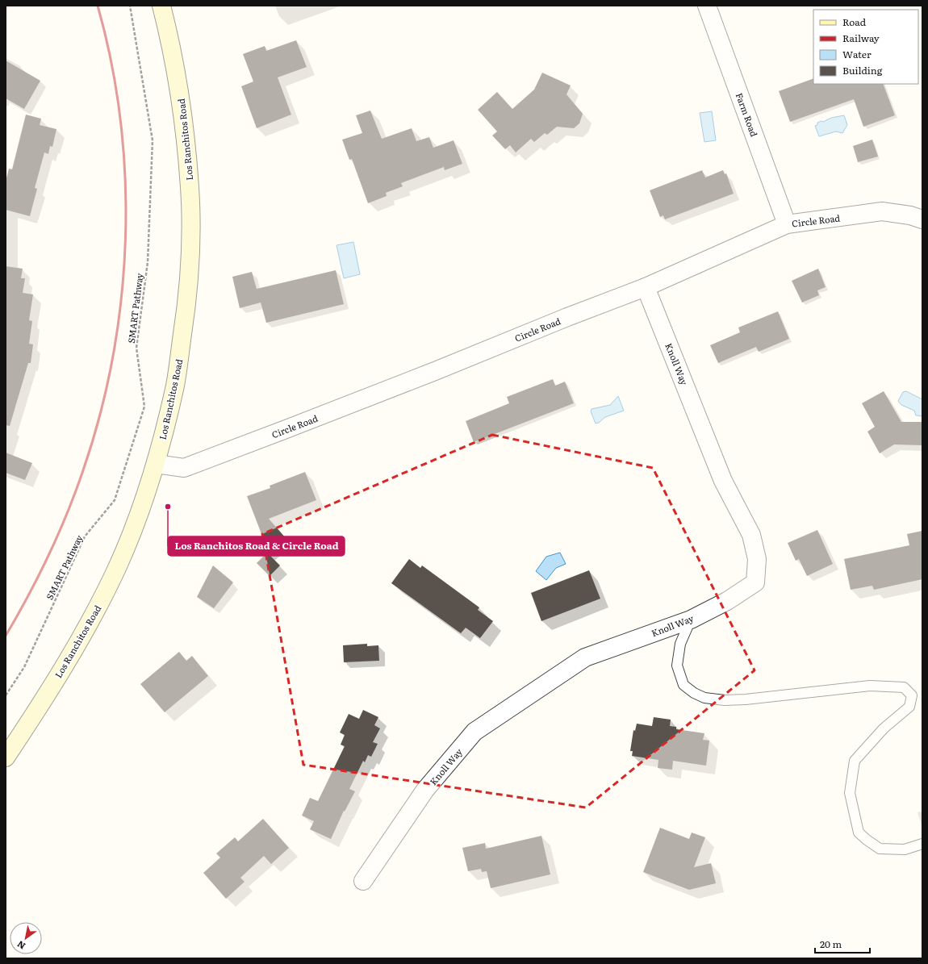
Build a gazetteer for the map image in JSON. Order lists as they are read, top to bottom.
{
  "streets": {
    "main road": ["Los Ranchitos Road"],
    "street": ["Farm Road", "Circle Road", "Knoll Way"],
    "path": ["SMART Pathway"]
  },
  "crossings": [
    ["Farm Road", "Circle Road"],
    ["Los Ranchitos Road", "Circle Road"],
    ["Circle Road", "Knoll Way"]
  ],
  "places": ["Los Ranchitos Road & Circle Road"],
  "legend": [
    "Road",
    "Railway",
    "Water",
    "Building"
  ],
  "scale_bar": "20 m",
  "north": "bottom left"
}
